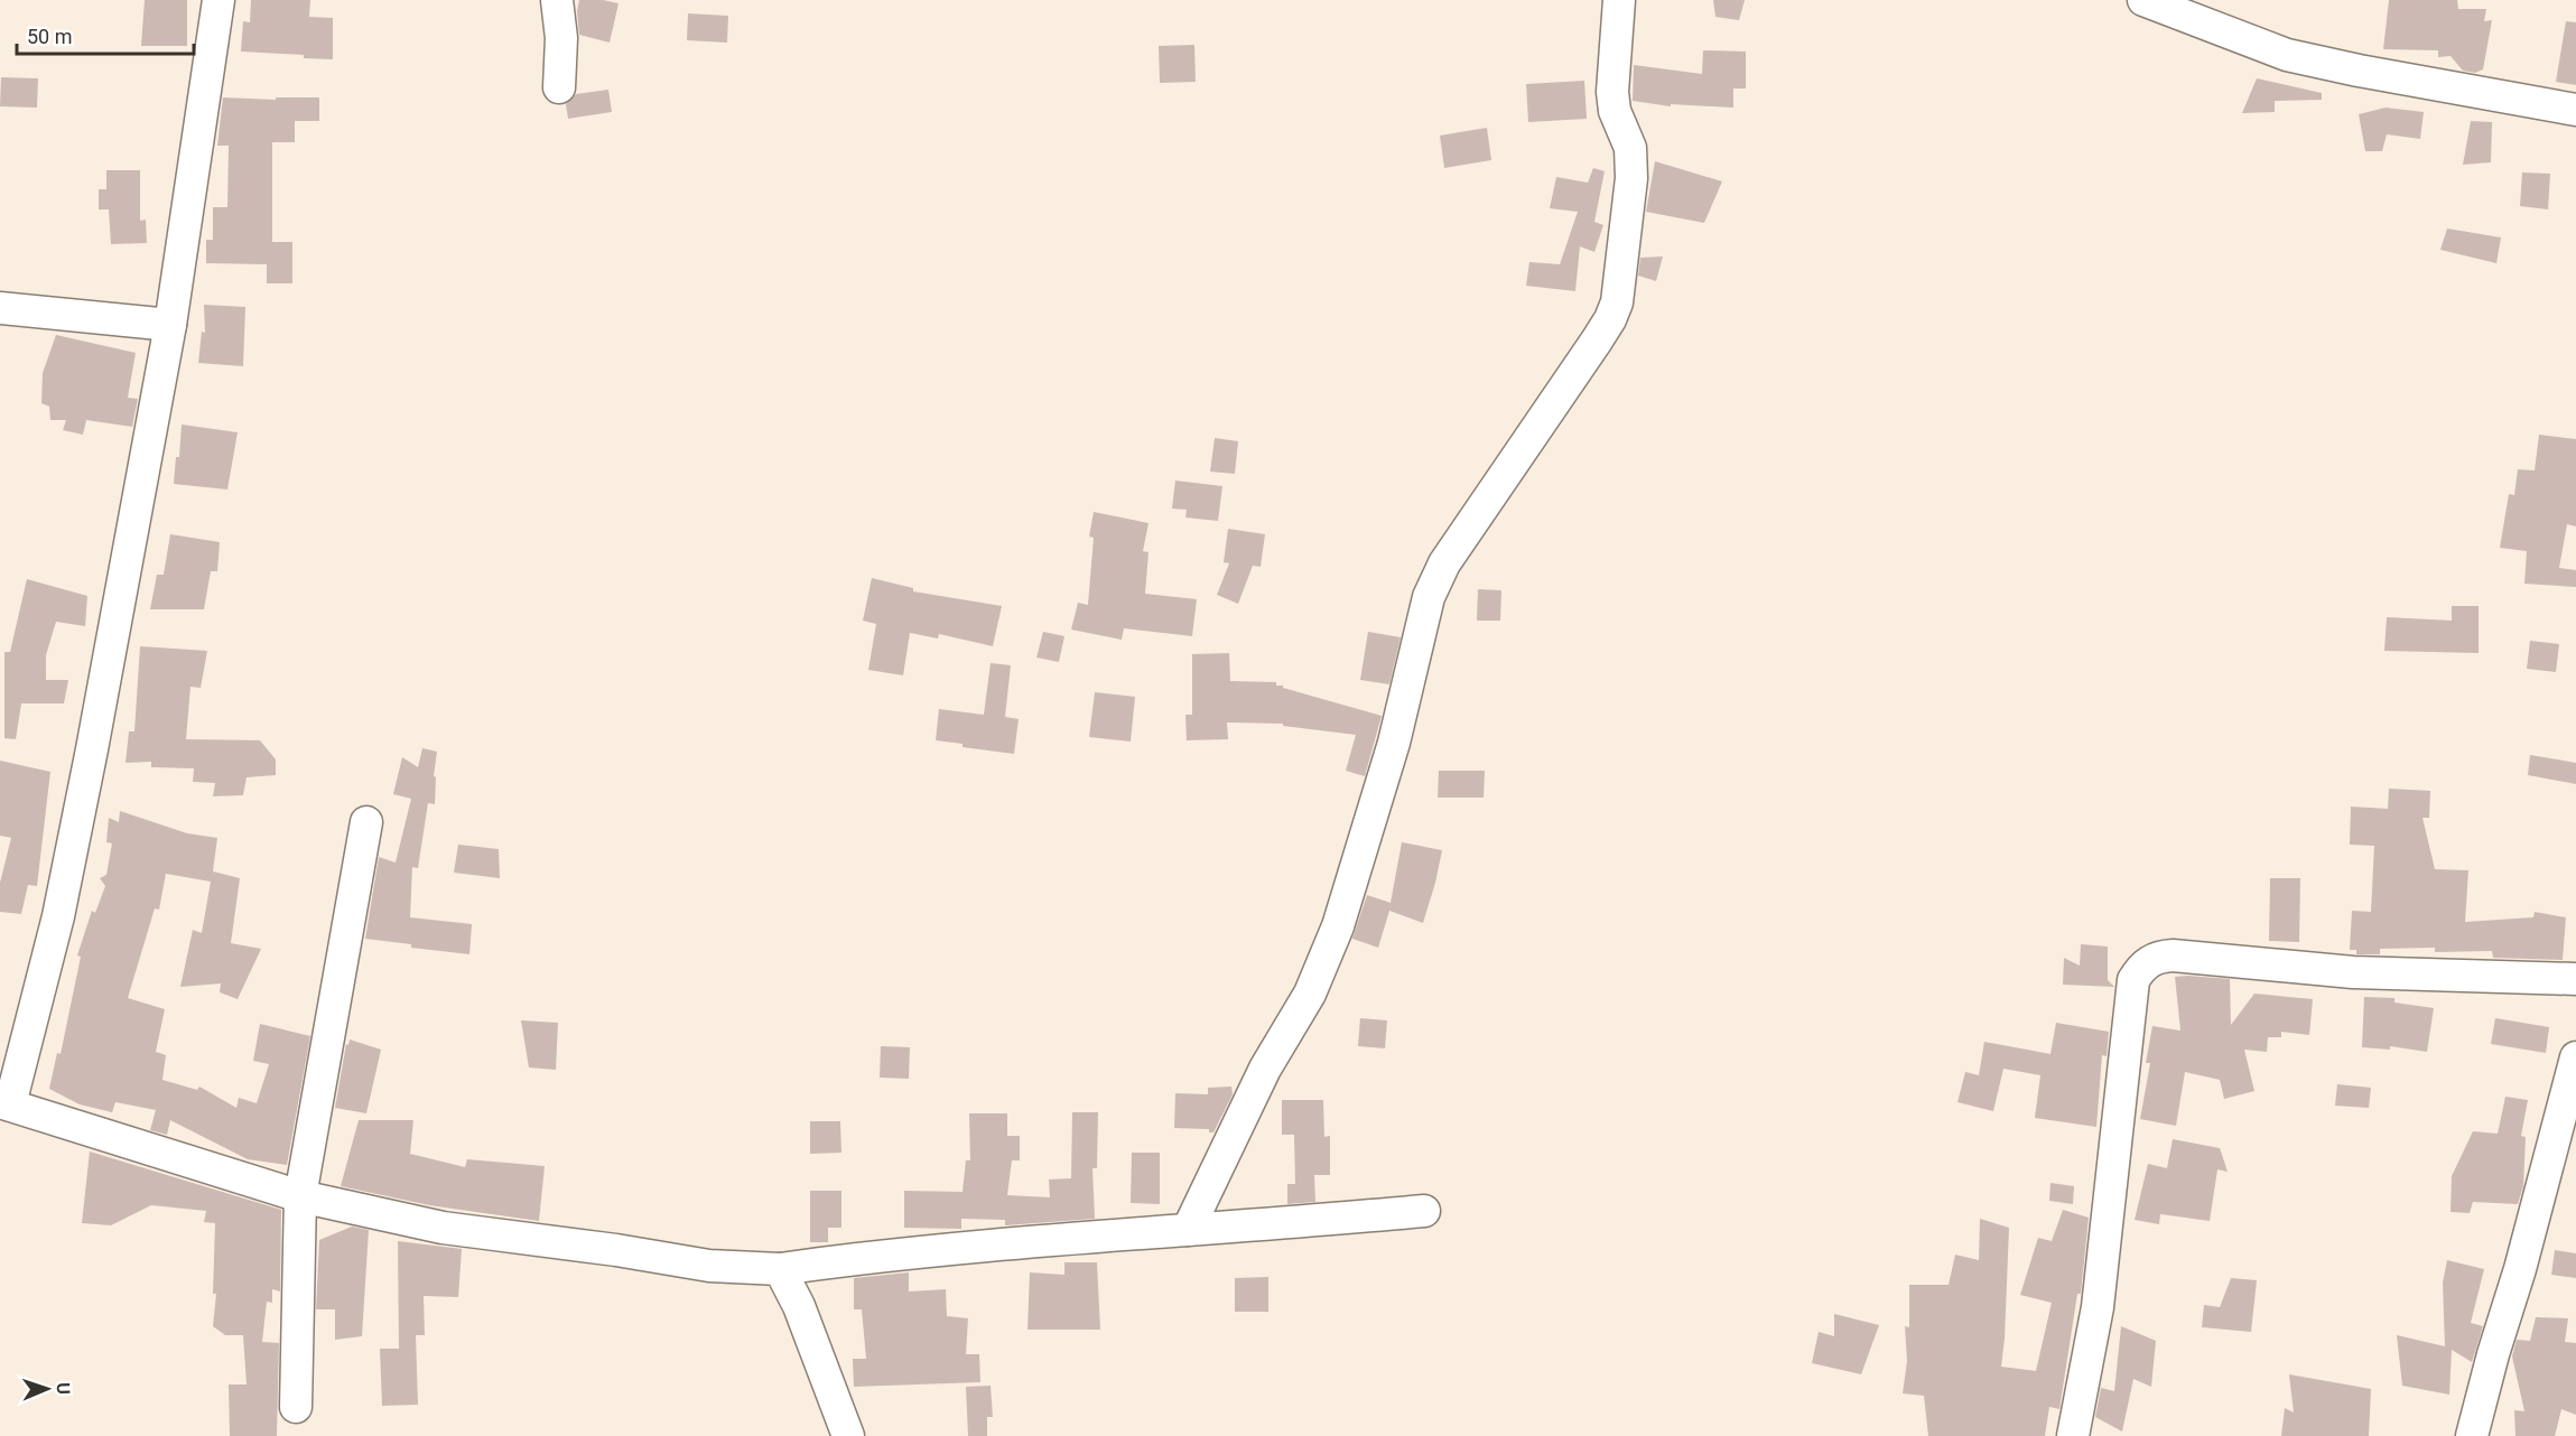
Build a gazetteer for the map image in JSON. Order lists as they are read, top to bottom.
{
  "scale_bar": "50 m",
  "north": "right"
}
